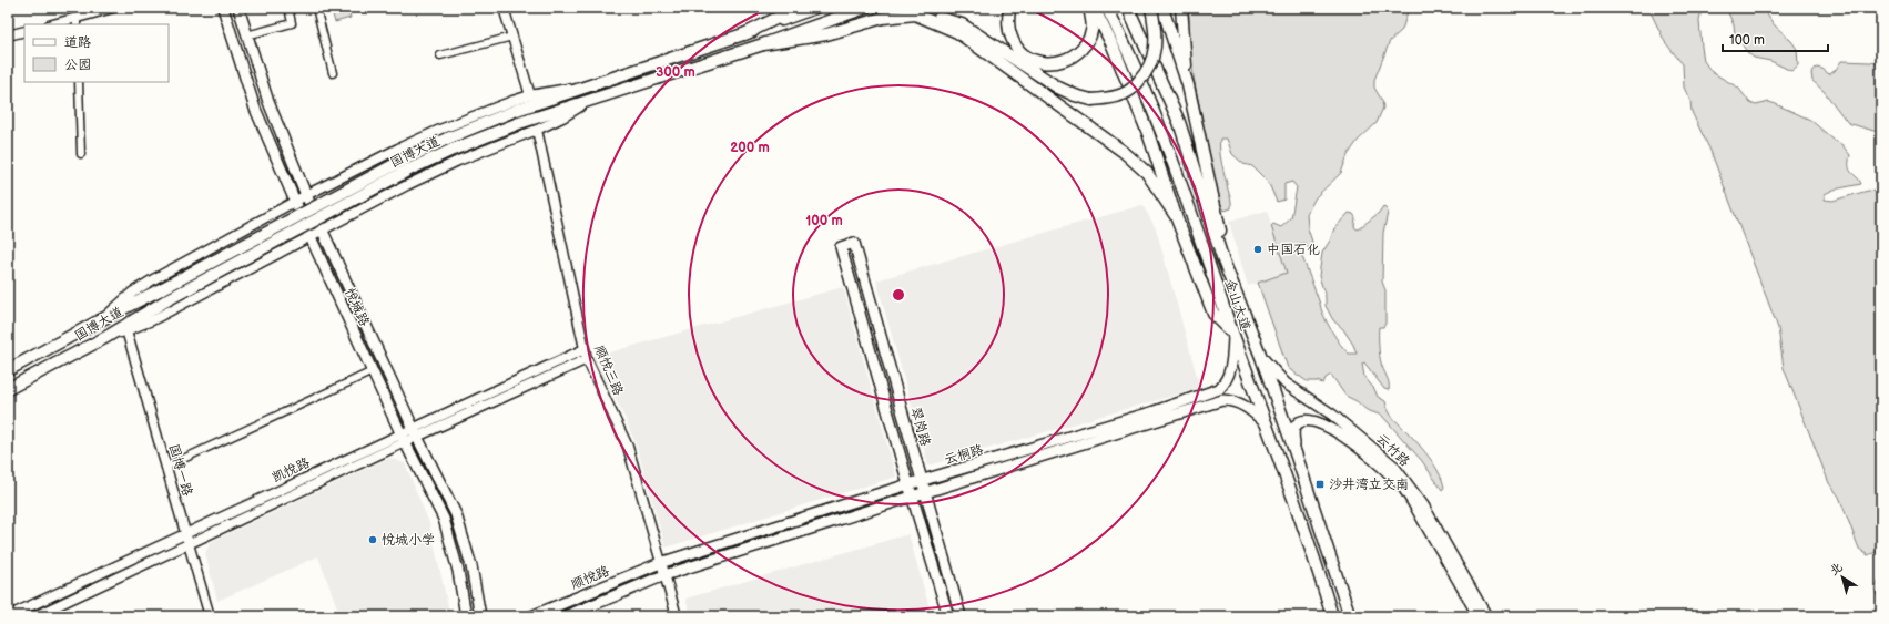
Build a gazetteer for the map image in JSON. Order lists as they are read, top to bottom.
{
  "streets": {
    "main road": [
      "国博大道",
      "金山大道",
      "悦城路",
      "翠岗路",
      "云竹路",
      "云桐路",
      "顺悦路"
    ],
    "street": ["顺悦三路", "国博一路", "凯悦路"]
  },
  "crossings": [
    ["金山大道", "云竹路"],
    ["金山大道", "云桐路"],
    ["悦城路", "凯悦路"],
    ["顺悦三路", "云桐路"],
    ["顺悦三路", "凯悦路"],
    ["顺悦三路", "顺悦路"],
    ["翠岗路", "云桐路"],
    ["云桐路", "顺悦路"],
    ["国博一路", "凯悦路"]
  ],
  "places": {
    "other": ["中国石化", "悦城小学"],
    "transit": ["沙井湾立交南"]
  },
  "legend": ["道路", "公园"],
  "scale_bar": "100 m",
  "north": "top left",
  "rings": ["300 m", "200 m", "100 m"]
}
